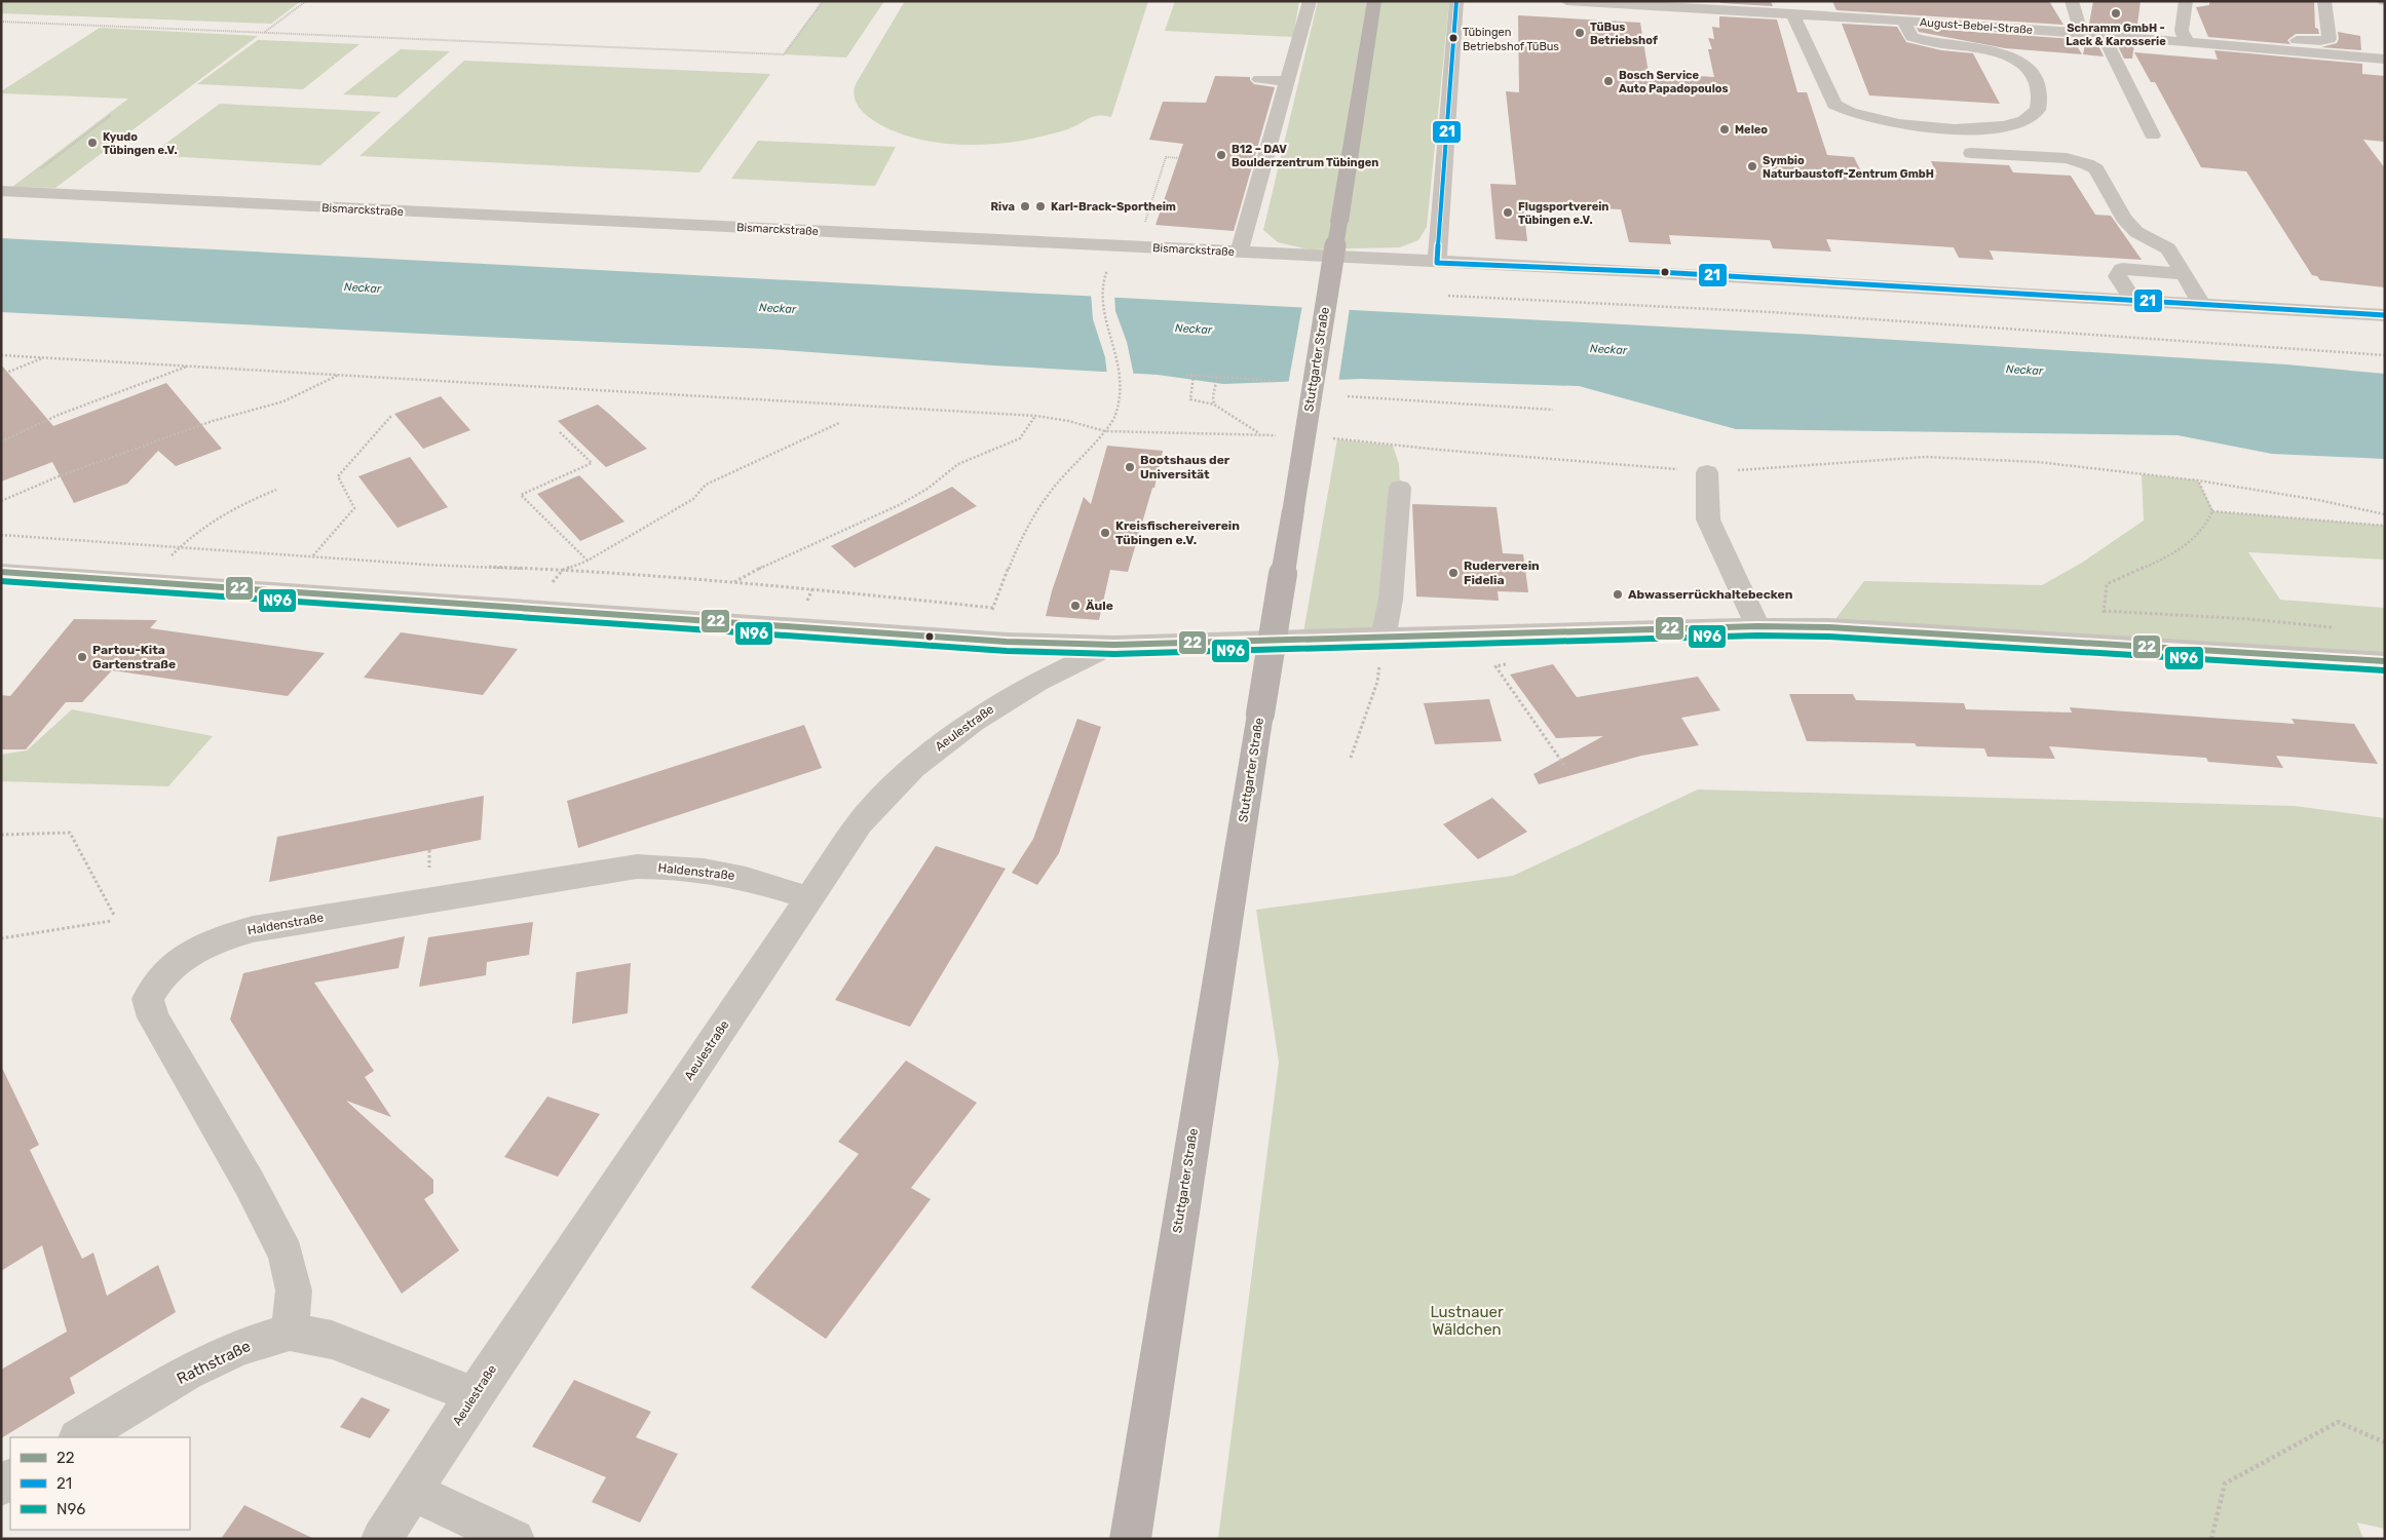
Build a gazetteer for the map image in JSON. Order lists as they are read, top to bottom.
{
  "streets": {
    "main road": ["Stuttgarter Straße"],
    "street": [
      "August-Bebel-Straße",
      "Bismarckstraße",
      "Aeulestraße",
      "Haldenstraße",
      "Rathstraße"
    ]
  },
  "crossings": [
    ["Aeulestraße", "Haldenstraße"],
    ["Aeulestraße", "Rathstraße"],
    ["Haldenstraße", "Rathstraße"]
  ],
  "water": ["Neckar"],
  "parks": ["Lustnauer Wäldchen"],
  "places": [
    "Schramm GmbH - Lack & Karosserie",
    "TüBus Betriebshof",
    "Tübingen Betriebshof TüBus",
    "Bosch Service Auto Papadopoulos",
    "Meleo",
    "Kyudo Tübingen e.V.",
    "B12 – DAV Boulderzentrum Tübingen",
    "Symbio Naturbaustoff-Zentrum GmbH",
    "Riva",
    "Karl-Brack-Sportheim",
    "Flugsportverein Tübingen e.V.",
    "Bootshaus der Universität",
    "Kreisfischereiverein Tübingen e.V.",
    "Ruderverein Fidelia",
    "Abwasserrückhaltebecken",
    "Äule",
    "Partou-Kita Gartenstraße"
  ],
  "lines": ["transit line 21", "transit line 22", "transit line N96"],
  "legend": ["22", "21", "N96"]
}
